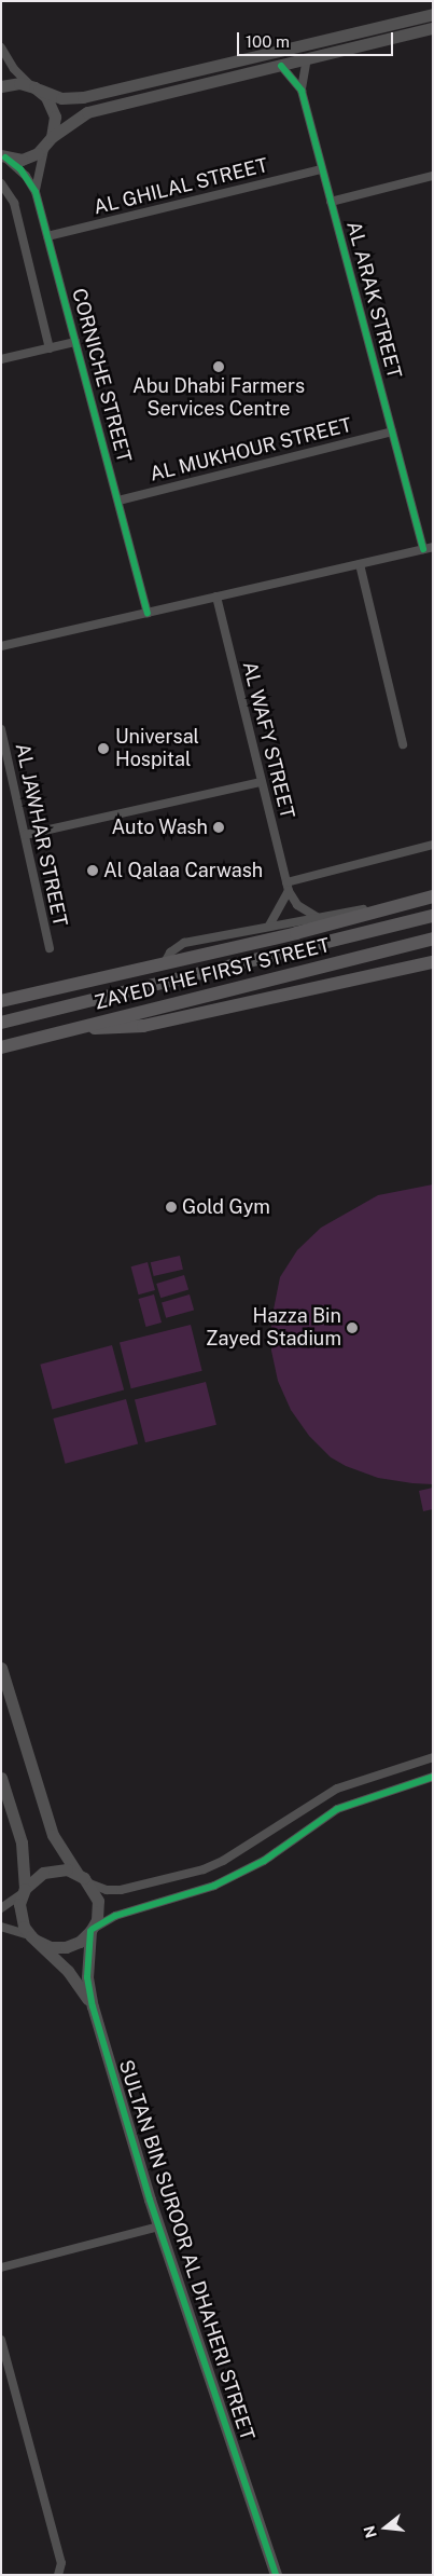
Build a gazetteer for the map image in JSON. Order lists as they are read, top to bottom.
{
  "streets": {
    "main road": ["ZAYED THE FIRST STREET"],
    "street": [
      "AL GHILAL STREET",
      "AL ARAK STREET",
      "CORNICHE STREET",
      "AL MUKHOUR STREET",
      "AL WAFY STREET",
      "AL JAWHAR STREET",
      "SULTAN BIN SUROOR AL DHAHERI STREET"
    ]
  },
  "crossings": [
    ["AL GHILAL STREET", "AL ARAK STREET"],
    ["AL GHILAL STREET", "CORNICHE STREET"],
    ["AL ARAK STREET", "AL MUKHOUR STREET"],
    ["CORNICHE STREET", "AL MUKHOUR STREET"]
  ],
  "places": [
    "Abu Dhabi Farmers Services Centre",
    "Universal Hospital",
    "Auto Wash",
    "Al Qalaa Carwash",
    "Gold Gym",
    "Hazza Bin Zayed Stadium"
  ],
  "scale_bar": "100 m",
  "north": "left"
}
